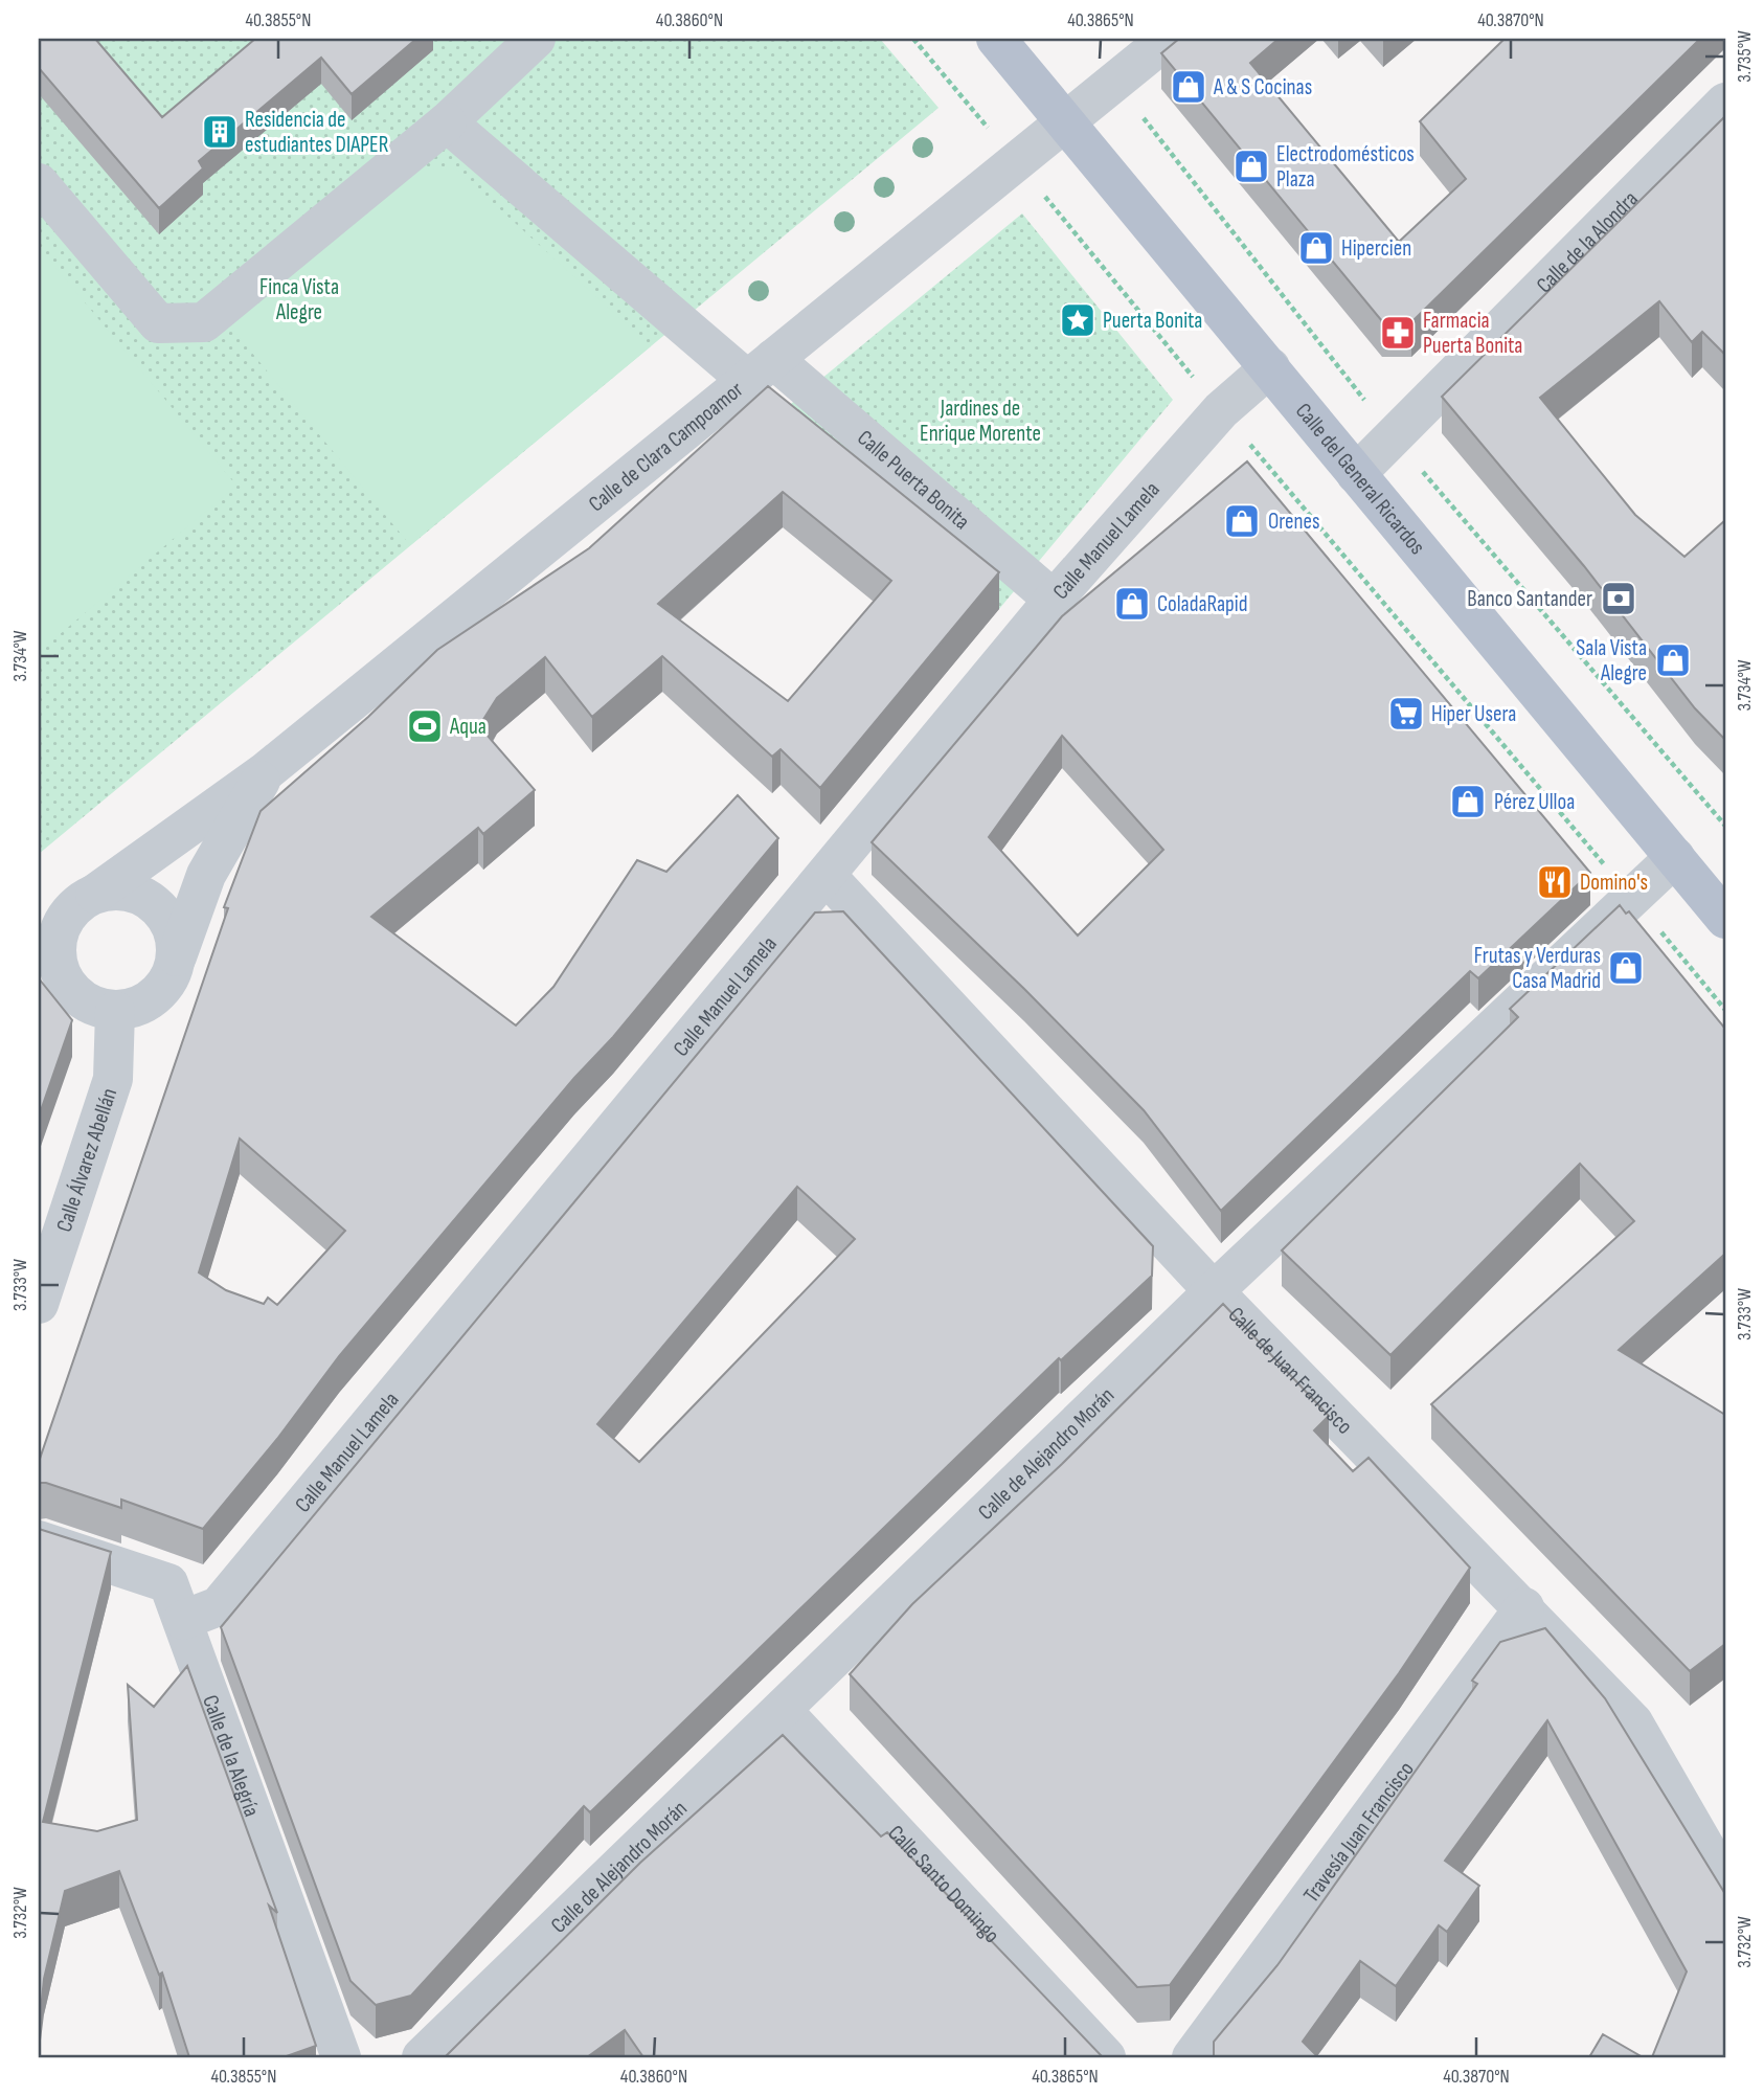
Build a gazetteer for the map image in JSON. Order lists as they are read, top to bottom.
{
  "streets": {
    "main road": ["Calle del General Ricardos"],
    "street": [
      "Calle de la Alondra",
      "Calle de Clara Campoamor",
      "Calle Puerta Bonita",
      "Calle Manuel Lamela",
      "Calle Álvarez Abellán",
      "Calle de Juan Francisco",
      "Calle de Alejandro Morán",
      "Calle de la Alegría",
      "Travesía Juan Francisco",
      "Calle Santo Domingo"
    ]
  },
  "crossings": [
    ["Calle de la Alondra", "Calle del General Ricardos"],
    ["Calle de Clara Campoamor", "Calle Puerta Bonita"],
    ["Calle de Clara Campoamor", "Calle del General Ricardos"],
    ["Calle de Clara Campoamor", "Calle Álvarez Abellán"],
    ["Calle Puerta Bonita", "Calle Manuel Lamela"],
    ["Calle del General Ricardos", "Calle Manuel Lamela"],
    ["Calle del General Ricardos", "Calle de Alejandro Morán"],
    ["Calle Manuel Lamela", "Calle de Juan Francisco"],
    ["Calle Manuel Lamela", "Calle de la Alegría"],
    ["Calle de Juan Francisco", "Calle de Alejandro Morán"],
    ["Calle de Juan Francisco", "Travesía Juan Francisco"],
    ["Calle de Alejandro Morán", "Calle Santo Domingo"]
  ],
  "parks": ["Finca Vista Alegre", "Jardines de Enrique Morente"],
  "places": {
    "shop": [
      "A & S Cocinas",
      "Electrodomésticos Plaza",
      "Hipercien",
      "Orenes",
      "ColadaRapid",
      "Sala Vista Alegre",
      "Pérez Ulloa",
      "Frutas y Verduras Casa Madrid"
    ],
    "building": ["Residencia de estudiantes DIAPER"],
    "place": ["Puerta Bonita"],
    "pharmacy": ["Farmacia Puerta Bonita"],
    "bank": ["Banco Santander"],
    "supermarket": ["Hiper Usera"],
    "sports": ["Aqua"],
    "restaurant": ["Domino's"]
  },
  "coordinates": [
    "40.3855°N",
    "40.3860°N",
    "40.3865°N",
    "40.3870°N",
    "3.735°W",
    "3.734°W",
    "3.733°W",
    "3.732°W"
  ]
}
